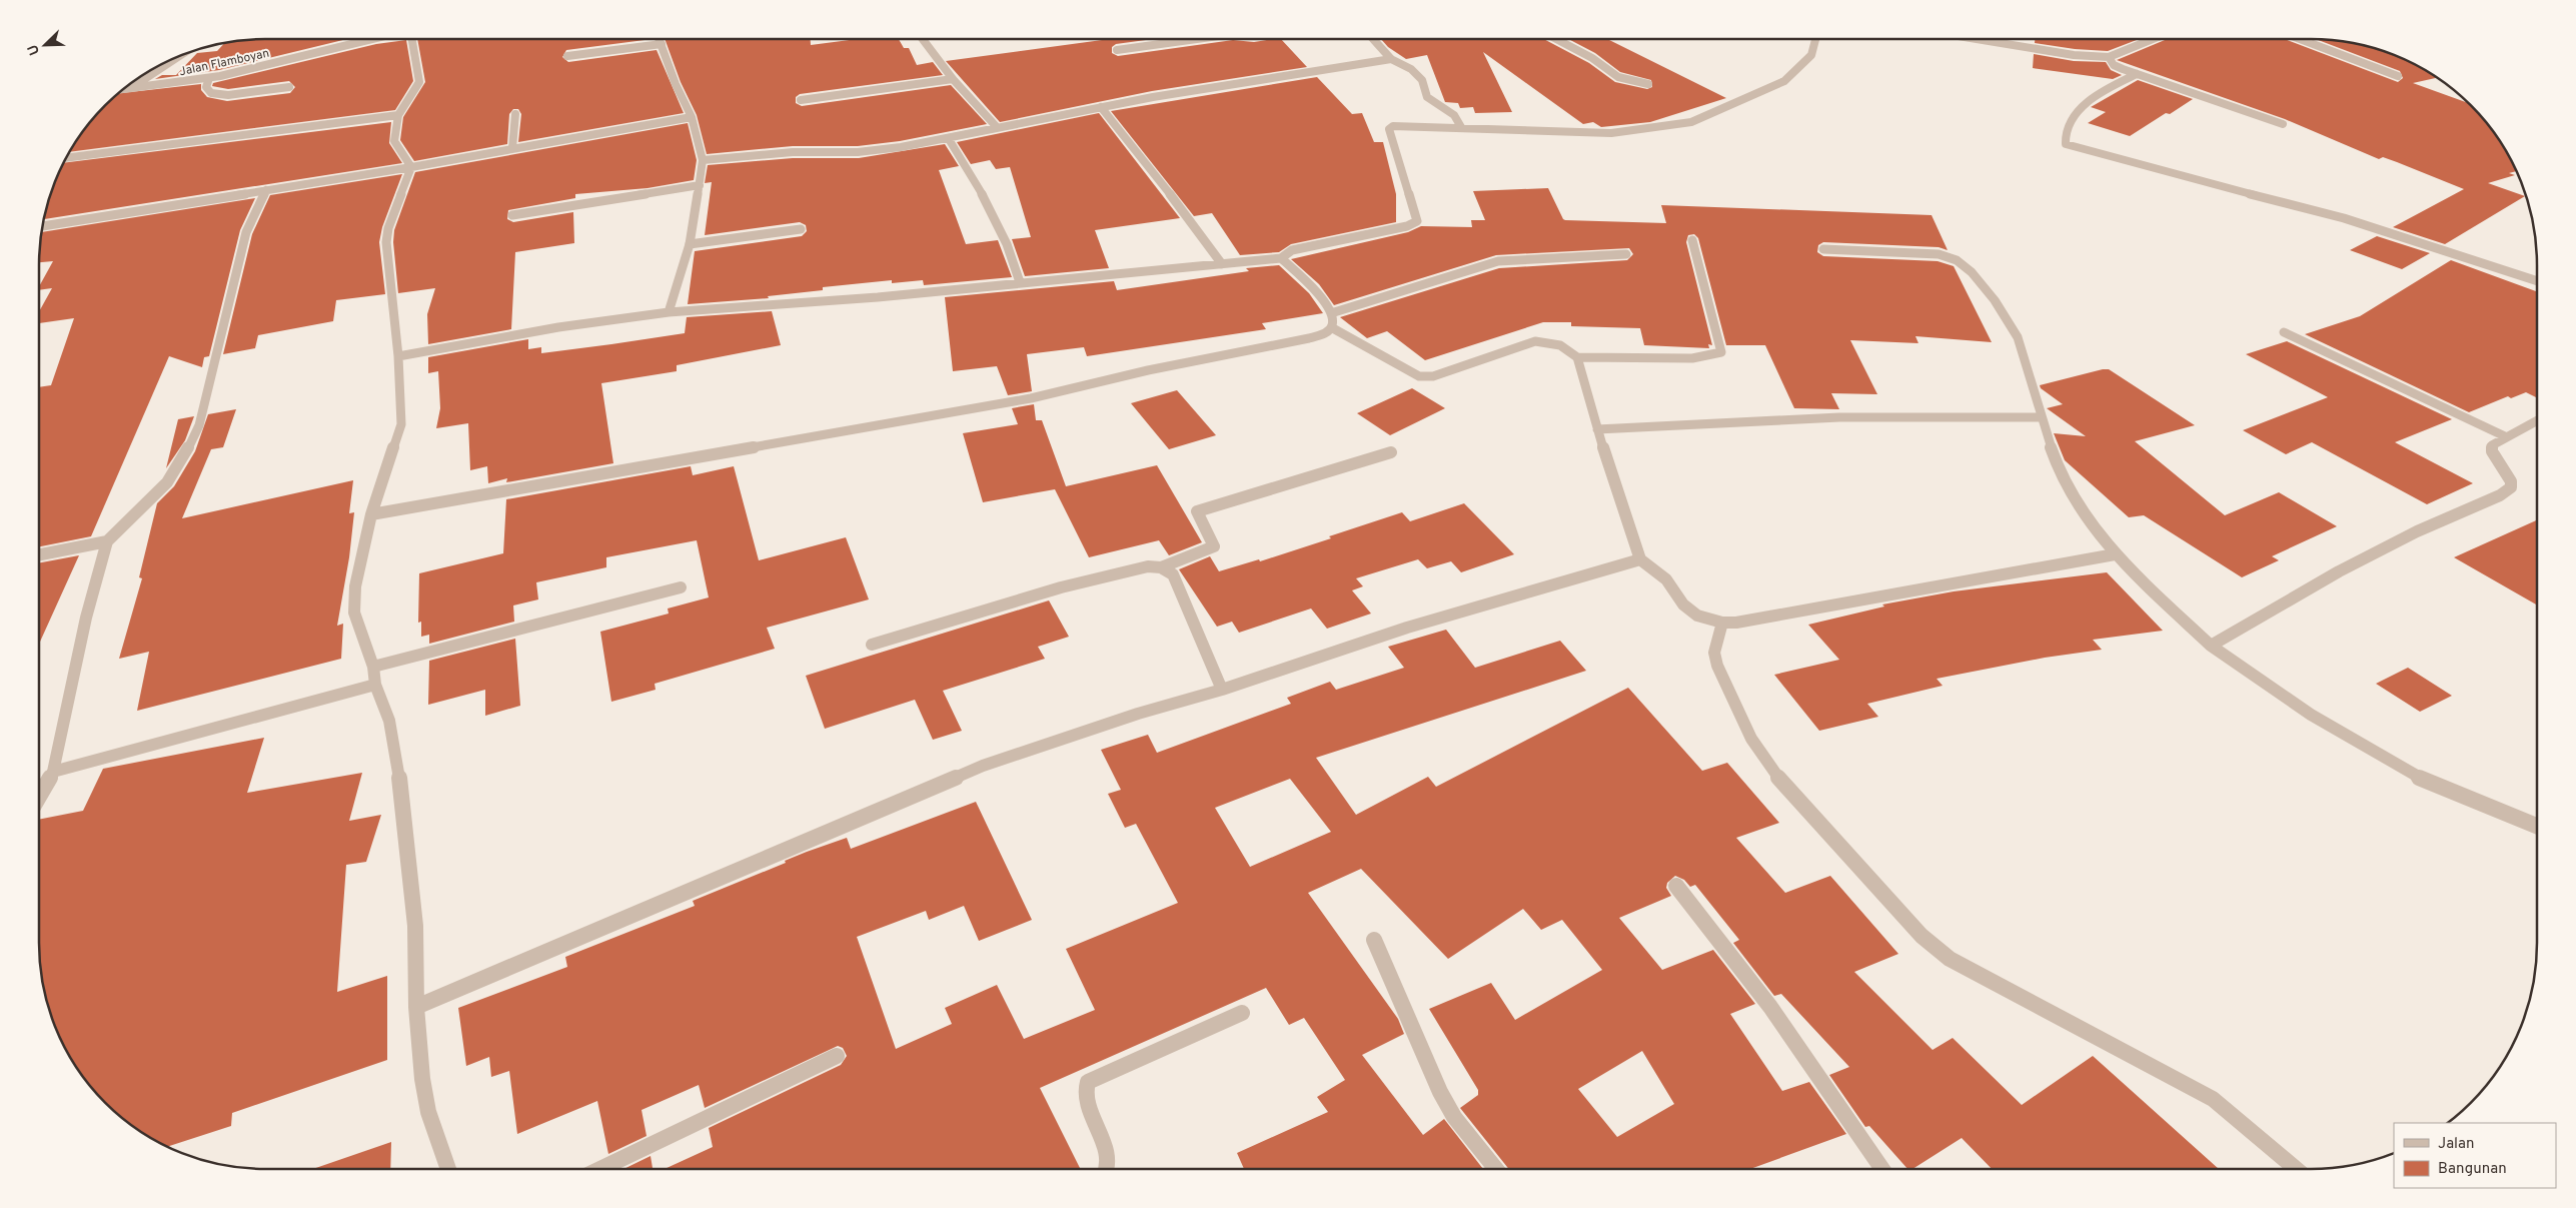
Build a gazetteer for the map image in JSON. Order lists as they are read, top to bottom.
{
  "streets": {
    "street": ["Jalan Flamboyan"]
  },
  "legend": ["Jalan", "Bangunan"],
  "north": "bottom left"
}
